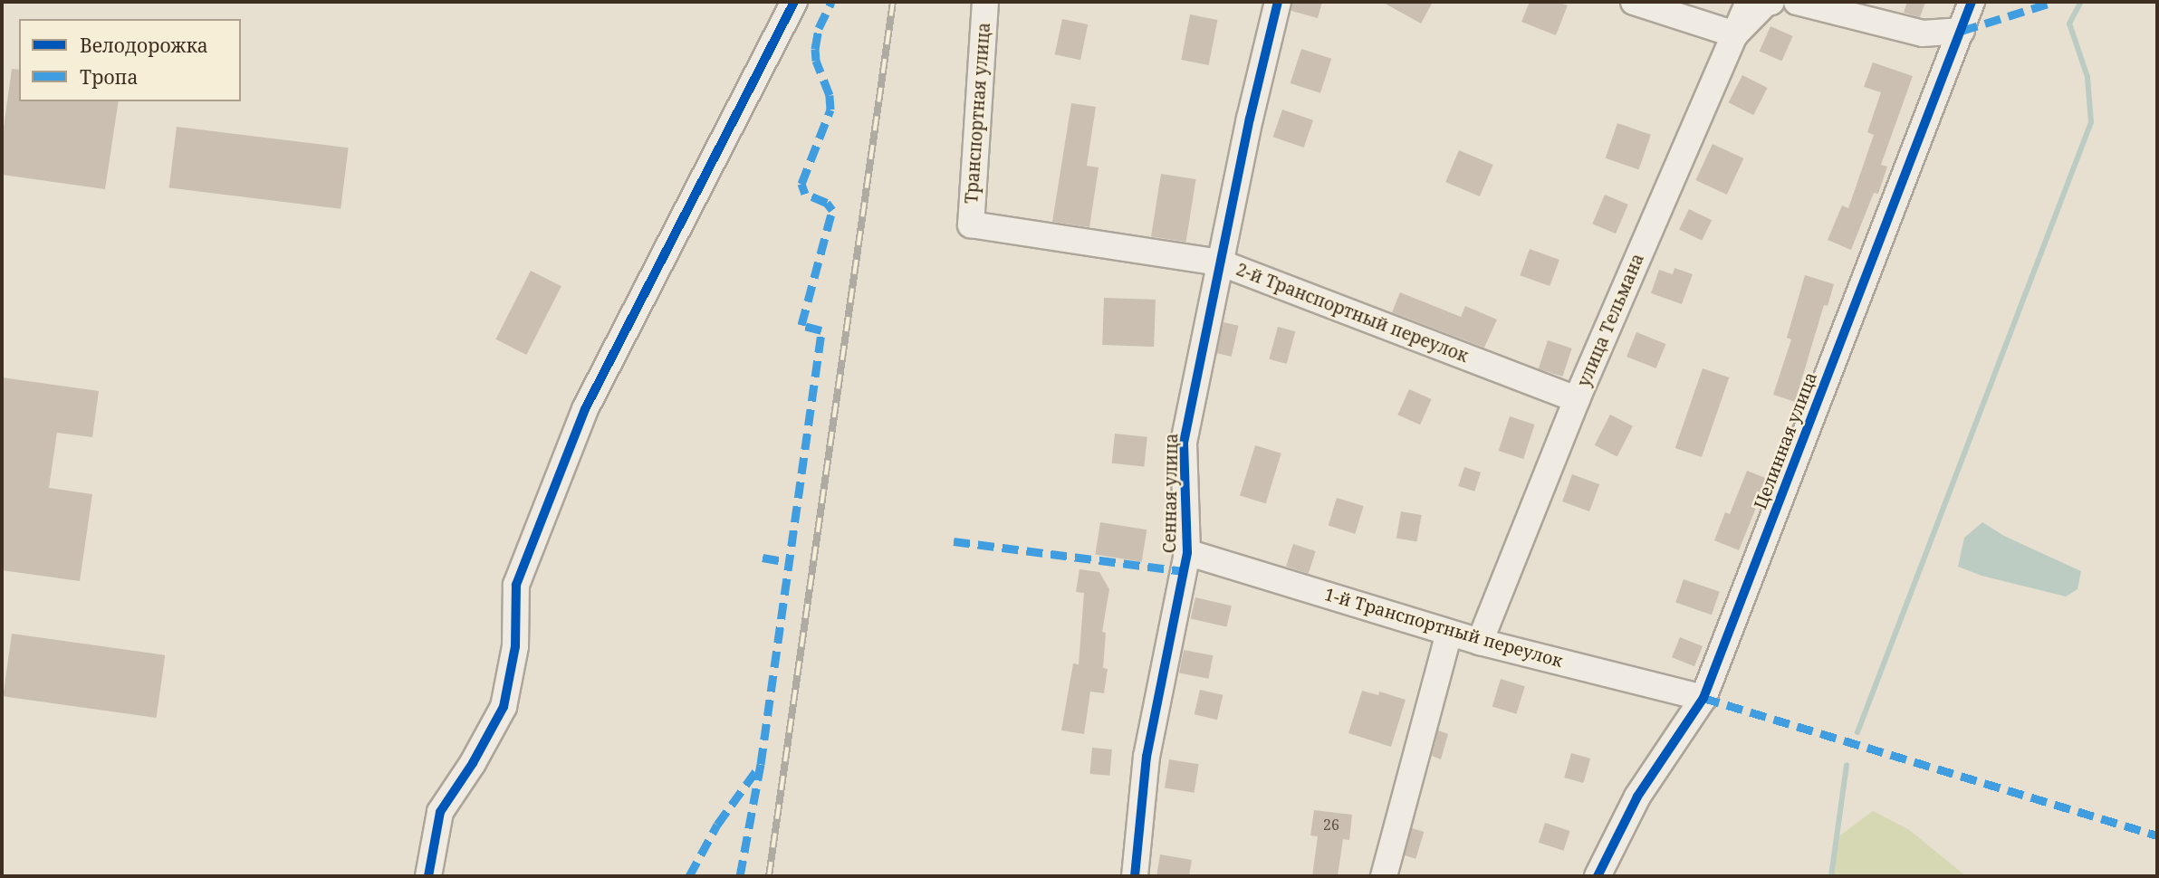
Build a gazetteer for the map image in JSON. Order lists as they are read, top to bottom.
{
  "streets": {
    "street": [
      "Транспортная улица",
      "2-й Транспортный переулок",
      "улица Тельмана",
      "Целинная улица",
      "Сенная улица",
      "1-й Транспортный переулок"
    ]
  },
  "crossings": [
    ["Транспортная улица", "2-й Транспортный переулок"],
    ["2-й Транспортный переулок", "улица Тельмана"],
    ["2-й Транспортный переулок", "Сенная улица"],
    ["улица Тельмана", "1-й Транспортный переулок"],
    ["Целинная улица", "1-й Транспортный переулок"],
    ["Сенная улица", "1-й Транспортный переулок"]
  ],
  "house_numbers": ["26"],
  "legend": ["Велодорожка", "Тропа"]
}
